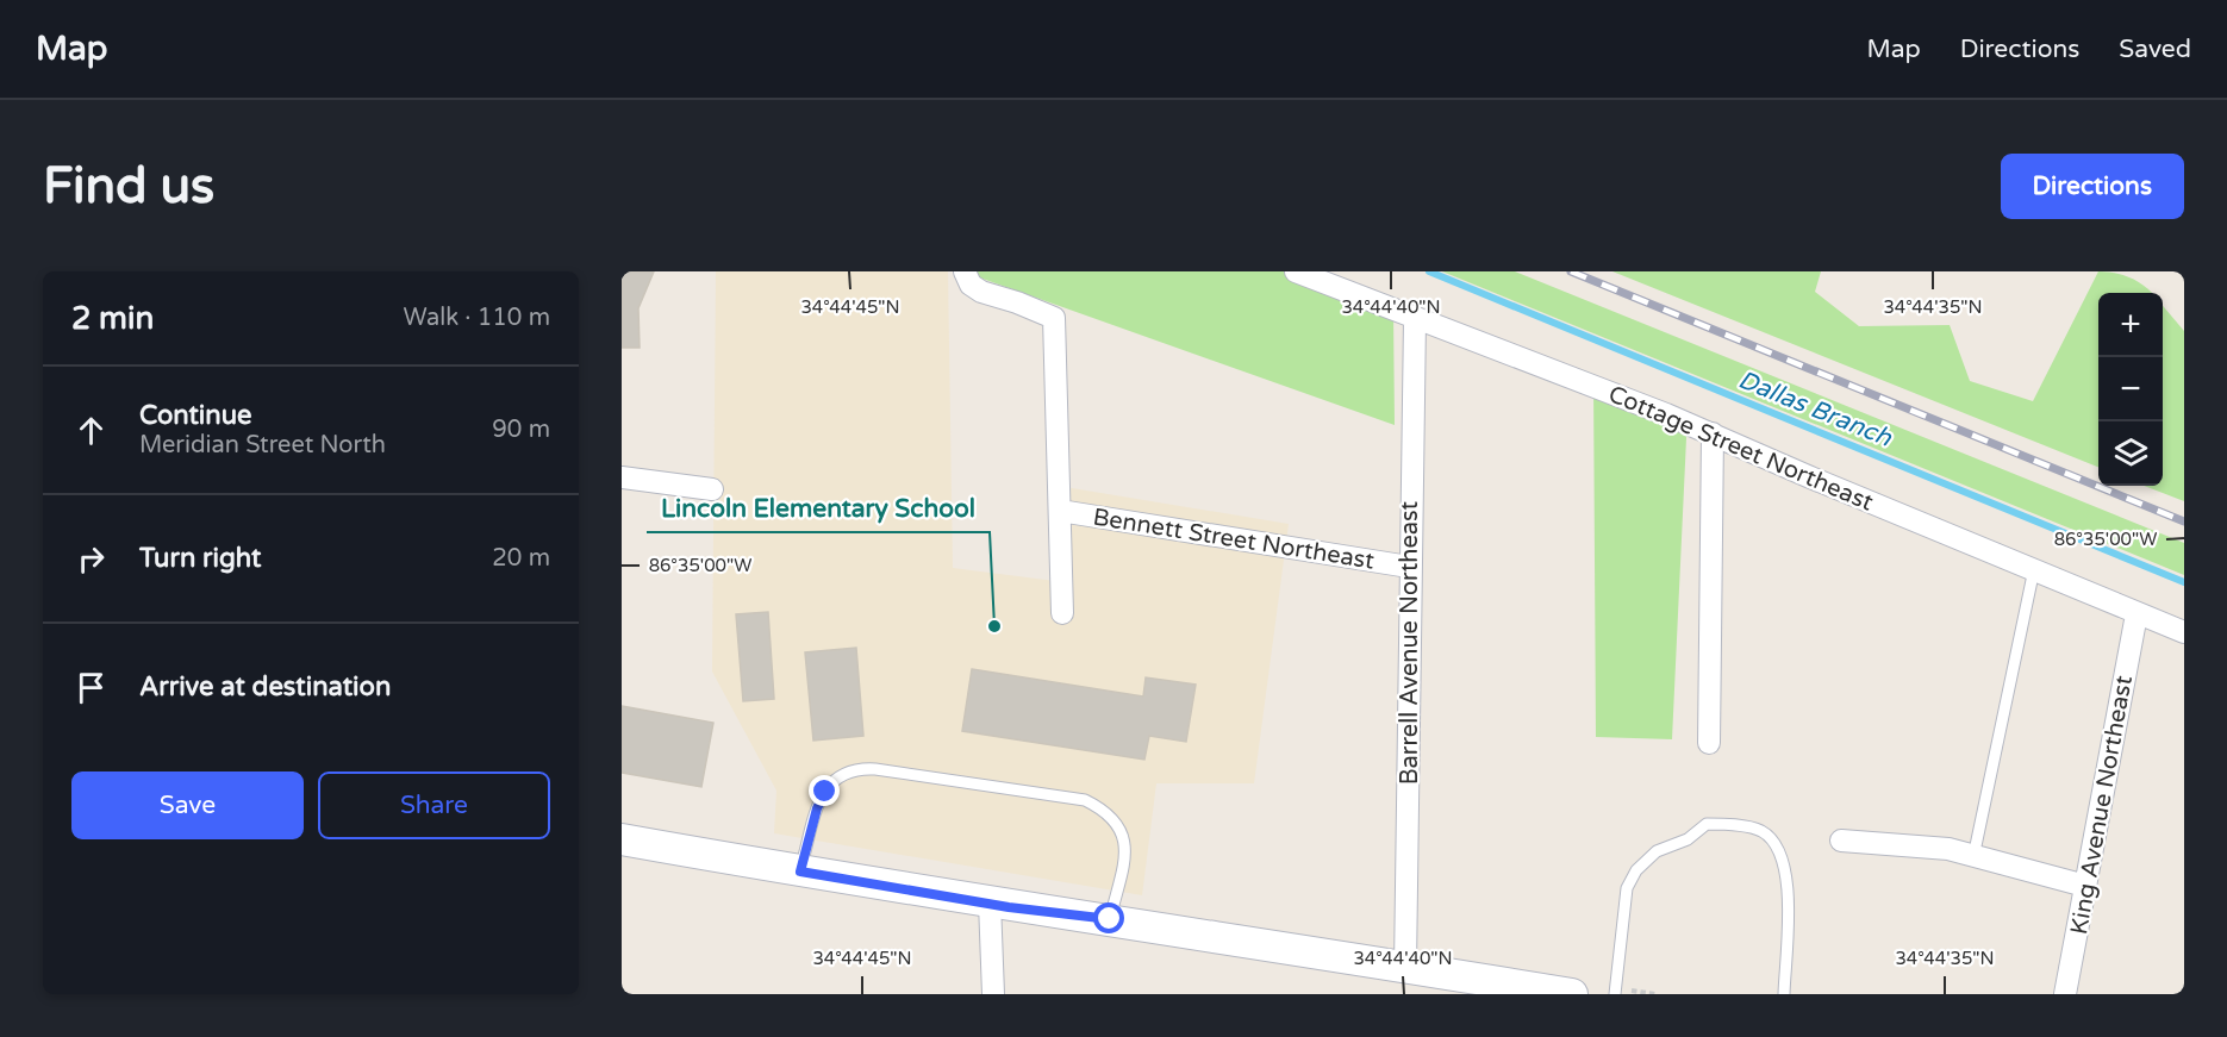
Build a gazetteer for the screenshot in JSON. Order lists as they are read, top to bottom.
{
  "streets": {
    "street": [
      "Cottage Street Northeast",
      "Bennett Street Northeast",
      "Barrell Avenue Northeast",
      "King Avenue Northeast"
    ]
  },
  "crossings": [
    ["Cottage Street Northeast", "Barrell Avenue Northeast"],
    ["Cottage Street Northeast", "King Avenue Northeast"],
    ["Bennett Street Northeast", "Barrell Avenue Northeast"]
  ],
  "water": ["Dallas Branch"],
  "places": ["Lincoln Elementary School"],
  "page": {
    "header": "Map",
    "nav": ["Map", "Directions", "Saved"],
    "buttons": [
      "Directions",
      ["Save", "Share"]
    ],
    "title": "Find us",
    "heading": ["2 min", "Walk · 110 m"],
    "map_buttons": ["+", "−"],
    "list": [
      ["Continue", "Meridian Street North", "90 m"],
      ["Turn right", "20 m"],
      "Arrive at destination"
    ]
  },
  "coordinates": [
    "34°44'45\"N",
    "34°44'40\"N",
    "34°44'35\"N",
    "86°35'00\"W"
  ]
}
